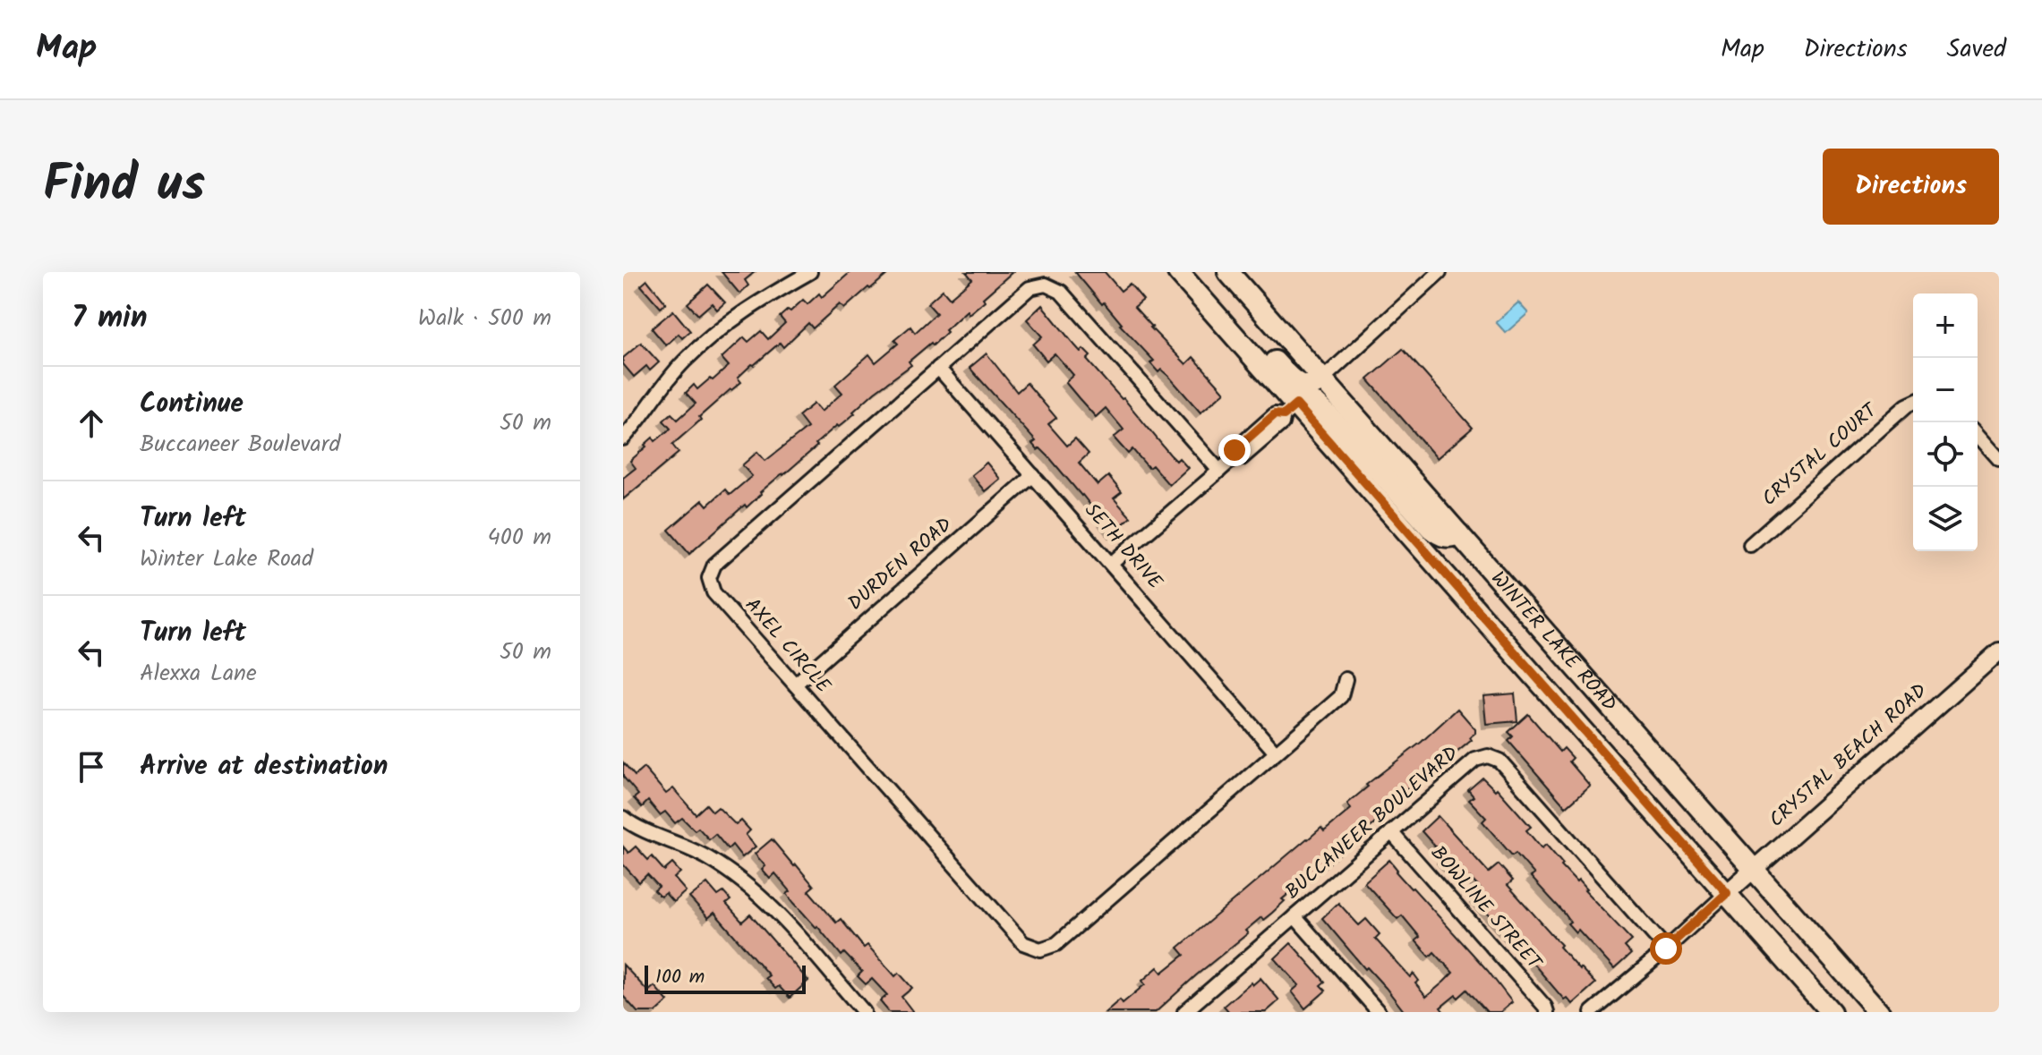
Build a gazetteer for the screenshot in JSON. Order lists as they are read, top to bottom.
{
  "streets": {
    "main road": ["WINTER LAKE ROAD"],
    "street": [
      "CRYSTAL COURT",
      "SETH DRIVE",
      "DURDEN ROAD",
      "AXEL CIRCLE",
      "CRYSTAL BEACH ROAD",
      "BUCCANEER BOULEVARD",
      "BOWLINE STREET"
    ]
  },
  "crossings": [
    ["SETH DRIVE", "DURDEN ROAD"],
    ["SETH DRIVE", "AXEL CIRCLE"],
    ["DURDEN ROAD", "AXEL CIRCLE"],
    ["WINTER LAKE ROAD", "CRYSTAL BEACH ROAD"],
    ["BUCCANEER BOULEVARD", "BOWLINE STREET"]
  ],
  "scale_bar": "100 m",
  "page": {
    "header": "Map",
    "nav": ["Map", "Directions", "Saved"],
    "title": "Find us",
    "buttons": "Directions",
    "heading": ["7 min", "Walk · 500 m"],
    "map_buttons": ["+", "−"],
    "list": [
      ["Continue", "Buccaneer Boulevard", "50 m"],
      ["Turn left", "Winter Lake Road", "400 m"],
      ["Turn left", "Alexxa Lane", "50 m"],
      "Arrive at destination"
    ],
    "scale": "100 m"
  }
}
